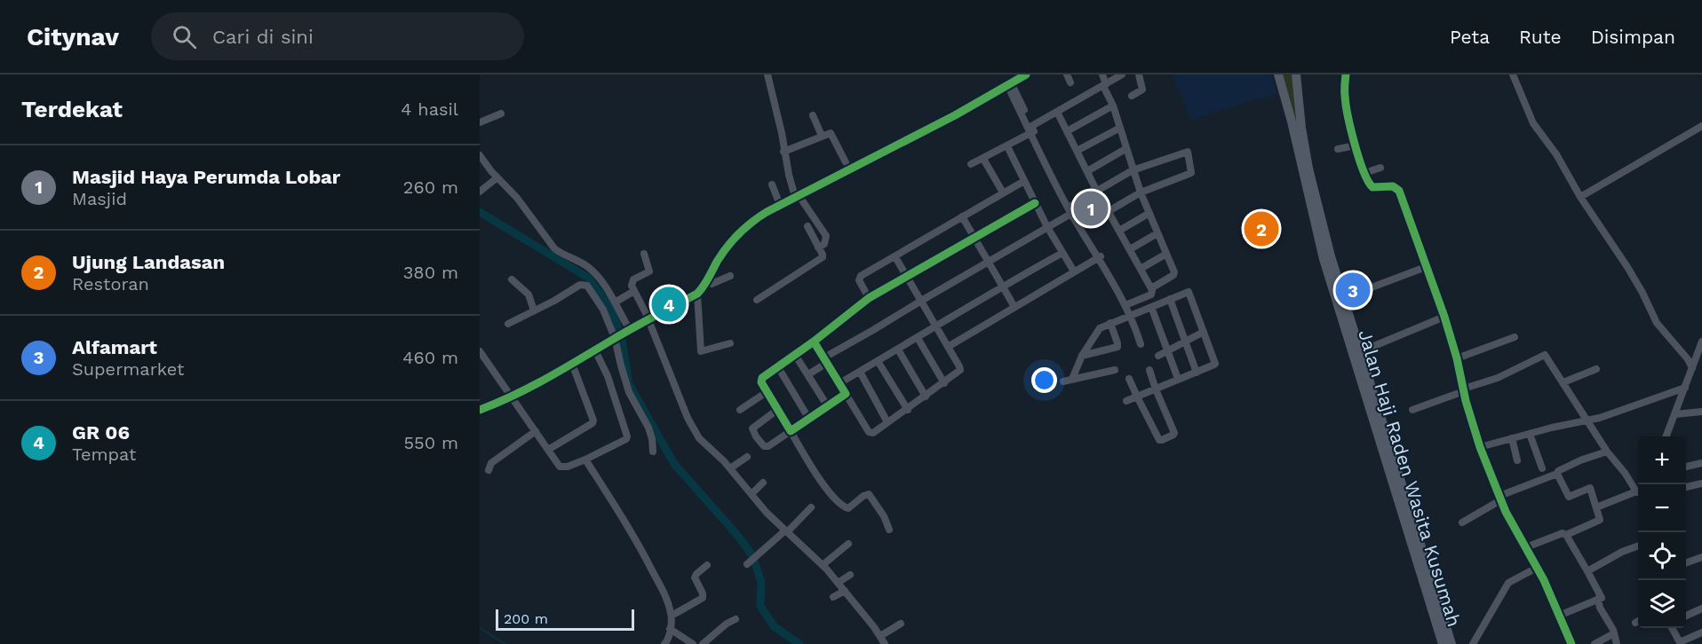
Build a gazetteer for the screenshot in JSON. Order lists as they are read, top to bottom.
{
  "streets": {
    "highway": ["Jalan Haji Raden Wasita Kusumah"]
  },
  "scale_bar": "200 m",
  "page": {
    "header": "Citynav",
    "search": "Cari di sini",
    "nav": ["Peta", "Rute", "Disimpan"],
    "heading": ["Terdekat", "4 hasil"],
    "list": [
      {
        "mark": "1",
        "name": "Masjid Haya Perumda Lobar",
        "note": "Masjid",
        "value": "260 m"
      },
      {
        "mark": "2",
        "name": "Ujung Landasan",
        "note": "Restoran",
        "value": "380 m"
      },
      {
        "mark": "3",
        "name": "Alfamart",
        "note": "Supermarket",
        "value": "460 m"
      },
      {
        "mark": "4",
        "name": "GR 06",
        "note": "Tempat",
        "value": "550 m"
      }
    ],
    "pins": [
      "1",
      "2",
      "3",
      "4"
    ],
    "map_buttons": ["+", "−"],
    "scale": "200 m"
  }
}
